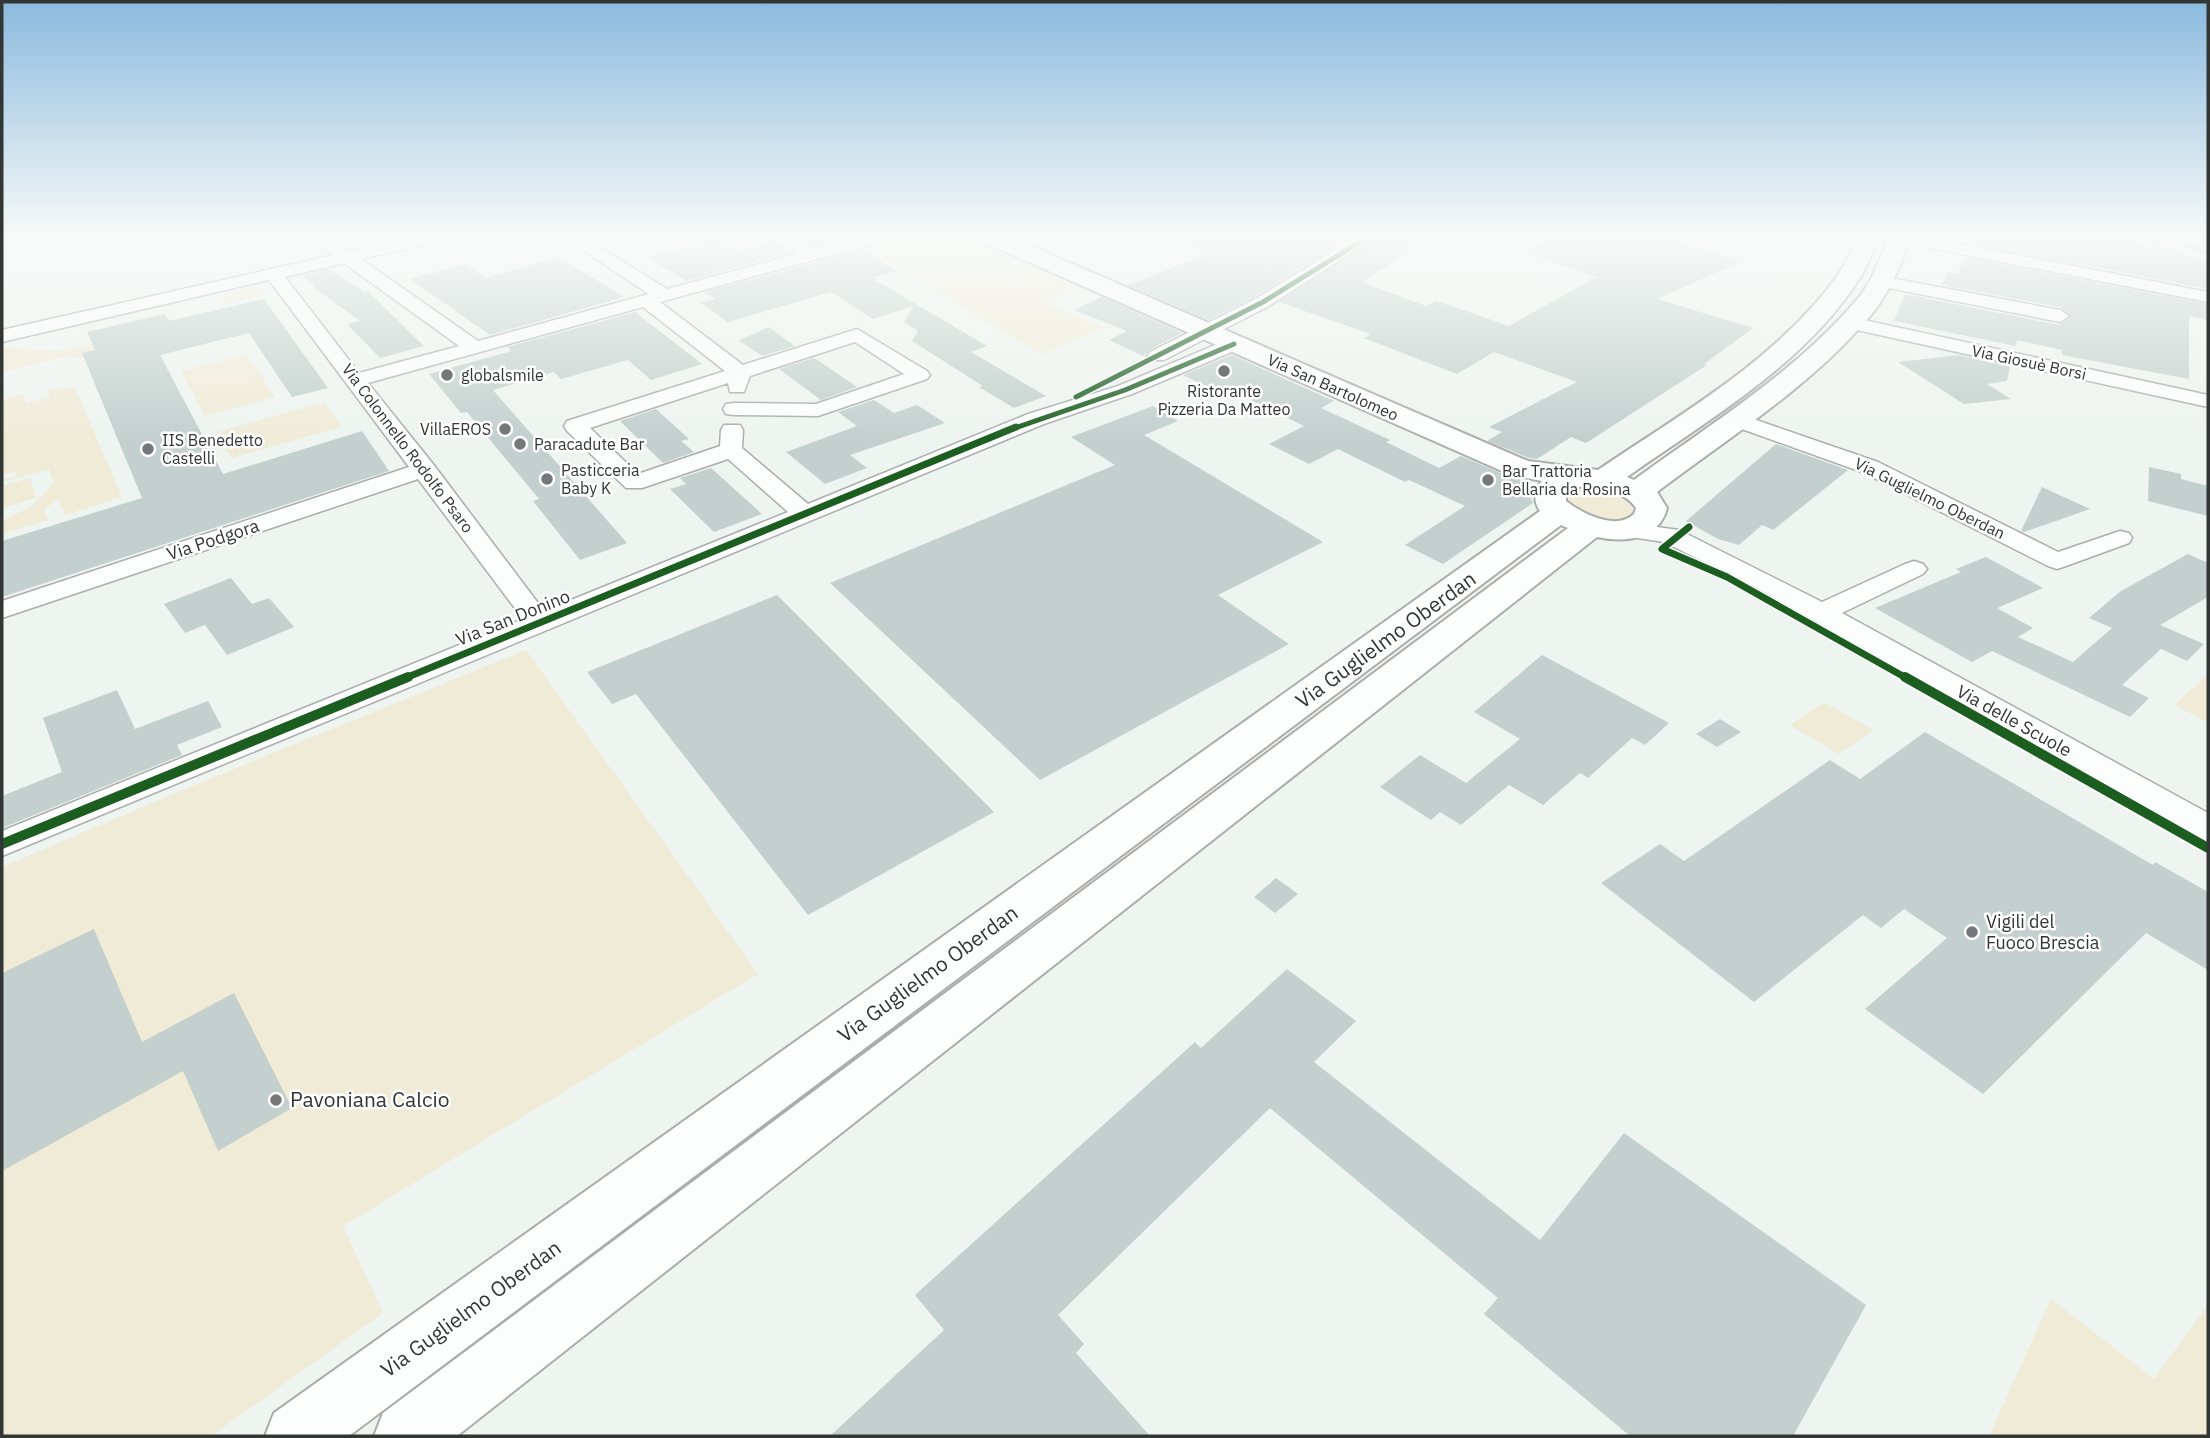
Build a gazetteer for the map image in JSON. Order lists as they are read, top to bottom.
{
  "streets": {
    "main road": ["Via San Bartolomeo", "Via Guglielmo Oberdan"],
    "street": [
      "Via Giosuè Borsi",
      "Via Colonnello Rodolfo Psaro",
      "Via Podgora",
      "Via San Donino",
      "Via delle Scuole"
    ]
  },
  "crossings": [
    ["Via Giosuè Borsi", "Via Guglielmo Oberdan"],
    ["Via San Bartolomeo", "Via Guglielmo Oberdan"],
    ["Via San Bartolomeo", "Via San Donino"],
    ["Via Colonnello Rodolfo Psaro", "Via Podgora"],
    ["Via Colonnello Rodolfo Psaro", "Via San Donino"],
    ["Via Guglielmo Oberdan", "Via delle Scuole"]
  ],
  "places": [
    "Ristorante Pizzeria Da Matteo",
    "globalsmile",
    "VillaEROS",
    "Paracadute Bar",
    "IIS Benedetto Castelli",
    "Pasticceria Baby K",
    "Bar Trattoria Bellaria da Rosina",
    "Vigili del Fuoco Brescia",
    "Pavoniana Calcio"
  ]
}
